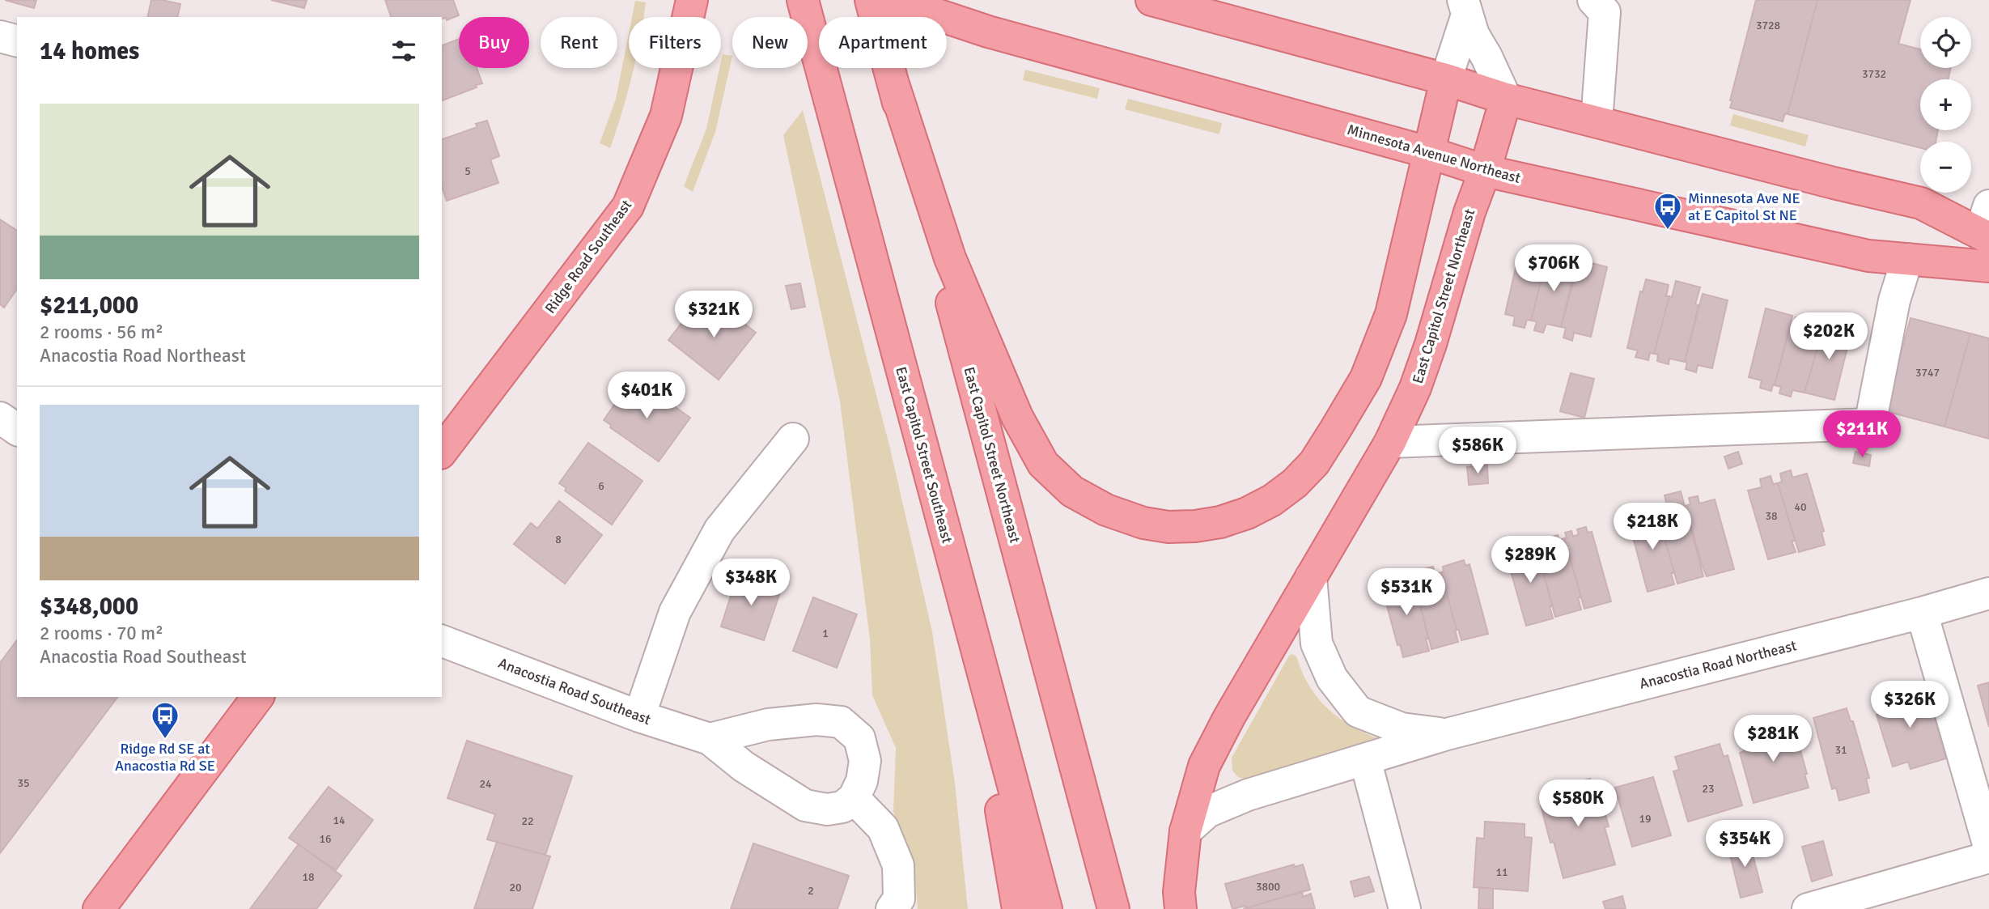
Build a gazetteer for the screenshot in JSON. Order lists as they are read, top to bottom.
{
  "streets": {
    "main road": [
      "Minnesota Avenue Northeast",
      "Ridge Road Southeast",
      "East Capitol Street Northeast",
      "East Capitol Street Southeast"
    ],
    "street": ["Anacostia Road Northeast", "Anacostia Road Southeast"]
  },
  "crossings": [
    ["Minnesota Avenue Northeast", "East Capitol Street Northeast"],
    ["East Capitol Street Northeast", "Anacostia Road Northeast"]
  ],
  "places": {
    "bus stop": ["Minnesota Ave NE at E Capitol St NE", "Ridge Rd SE at Anacostia Rd SE"]
  },
  "house_numbers": [
    "3728",
    "3732",
    "5",
    "3747",
    "6",
    "40",
    "38",
    "8",
    "1",
    "31",
    "35",
    "24",
    "23",
    "19",
    "14",
    "22",
    "16",
    "11",
    "18",
    "3800",
    "20",
    "2"
  ],
  "page": {
    "map_buttons": ["+", "−"],
    "chip": [
      "Buy",
      "Rent",
      "Filters",
      "New",
      "Apartment"
    ],
    "heading": "14 homes",
    "list": [
      {
        "name": "$211,000",
        "note": "2 rooms · 56 m² · Anacostia Road Northeast"
      },
      {
        "name": "$348,000",
        "note": "2 rooms · 70 m² · Anacostia Road Southeast"
      }
    ],
    "price": [
      "$706K",
      "$321K",
      "$202K",
      "$401K",
      "$211K",
      "$586K",
      "$218K",
      "$289K",
      "$348K",
      "$531K",
      "$326K",
      "$281K",
      "$580K",
      "$354K"
    ]
  }
}
